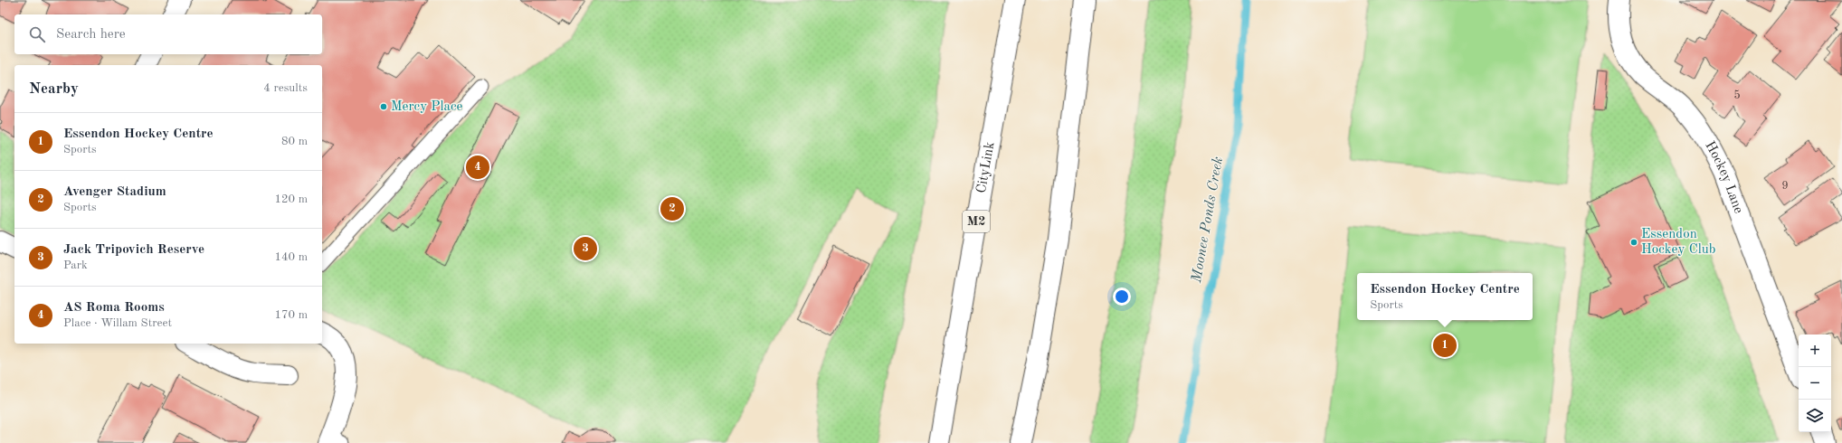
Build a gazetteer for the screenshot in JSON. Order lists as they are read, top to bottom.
{
  "streets": {
    "main road": ["CityLink", "Hockey Lane", "M2"]
  },
  "water": ["Moonee Ponds Creek"],
  "places": ["Mercy Place", "Essendon Hockey Club"],
  "house_numbers": ["5", "9"],
  "page": {
    "search": "Search here",
    "heading": ["Nearby", "4 results"],
    "list": [
      {
        "mark": "1",
        "name": "Essendon Hockey Centre",
        "note": "Sports",
        "value": "80 m"
      },
      {
        "mark": "2",
        "name": "Avenger Stadium",
        "note": "Sports",
        "value": "120 m"
      },
      {
        "mark": "3",
        "name": "Jack Tripovich Reserve",
        "note": "Park",
        "value": "140 m"
      },
      {
        "mark": "4",
        "name": "AS Roma Rooms",
        "note": "Place · Willam Street",
        "value": "170 m"
      }
    ],
    "pins": [
      "4",
      "2",
      "3",
      "1"
    ],
    "popup": ["Essendon Hockey Centre", "Sports"],
    "map_buttons": ["+", "−"]
  }
}
